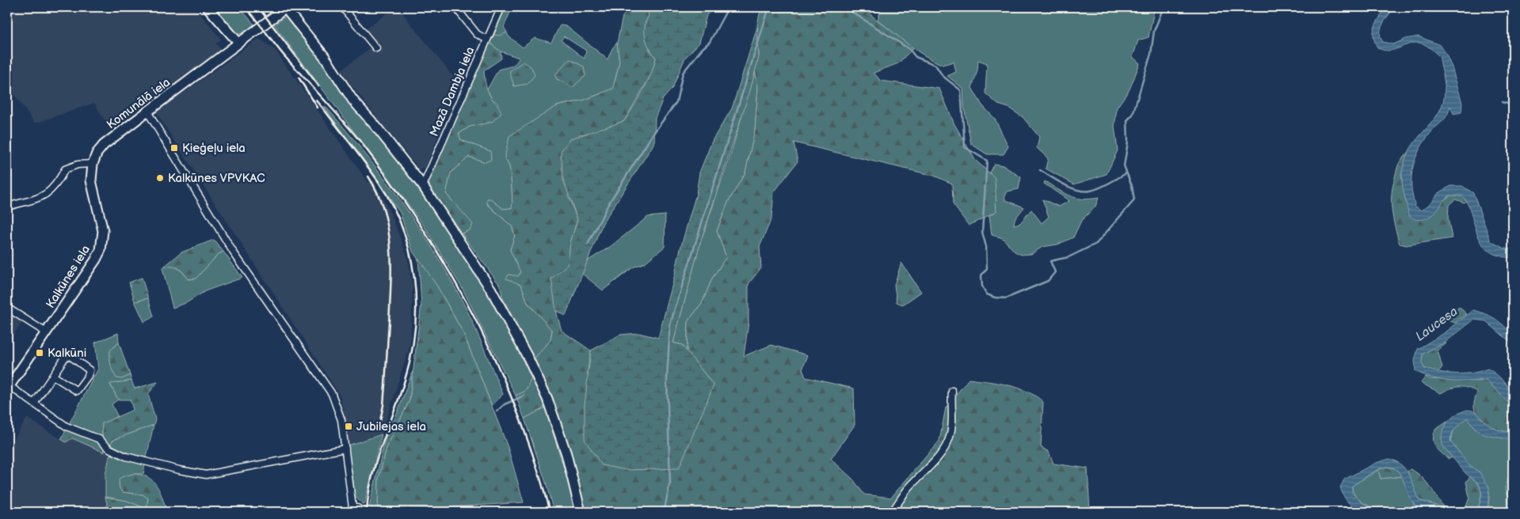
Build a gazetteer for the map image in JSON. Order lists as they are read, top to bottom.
{
  "streets": {
    "main road": ["Komunālā iela", "Kalkūnes iela"],
    "street": ["Mazā Dambja iela"]
  },
  "crossings": [
    ["Komunālā iela", "Kalkūnes iela"]
  ],
  "water": ["Laucesa"],
  "places": {
    "transit": ["Ķieģeļu iela", "Kalkūni", "Jubilejas iela"],
    "other": ["Kalkūnes VPVKAC"]
  }
}
